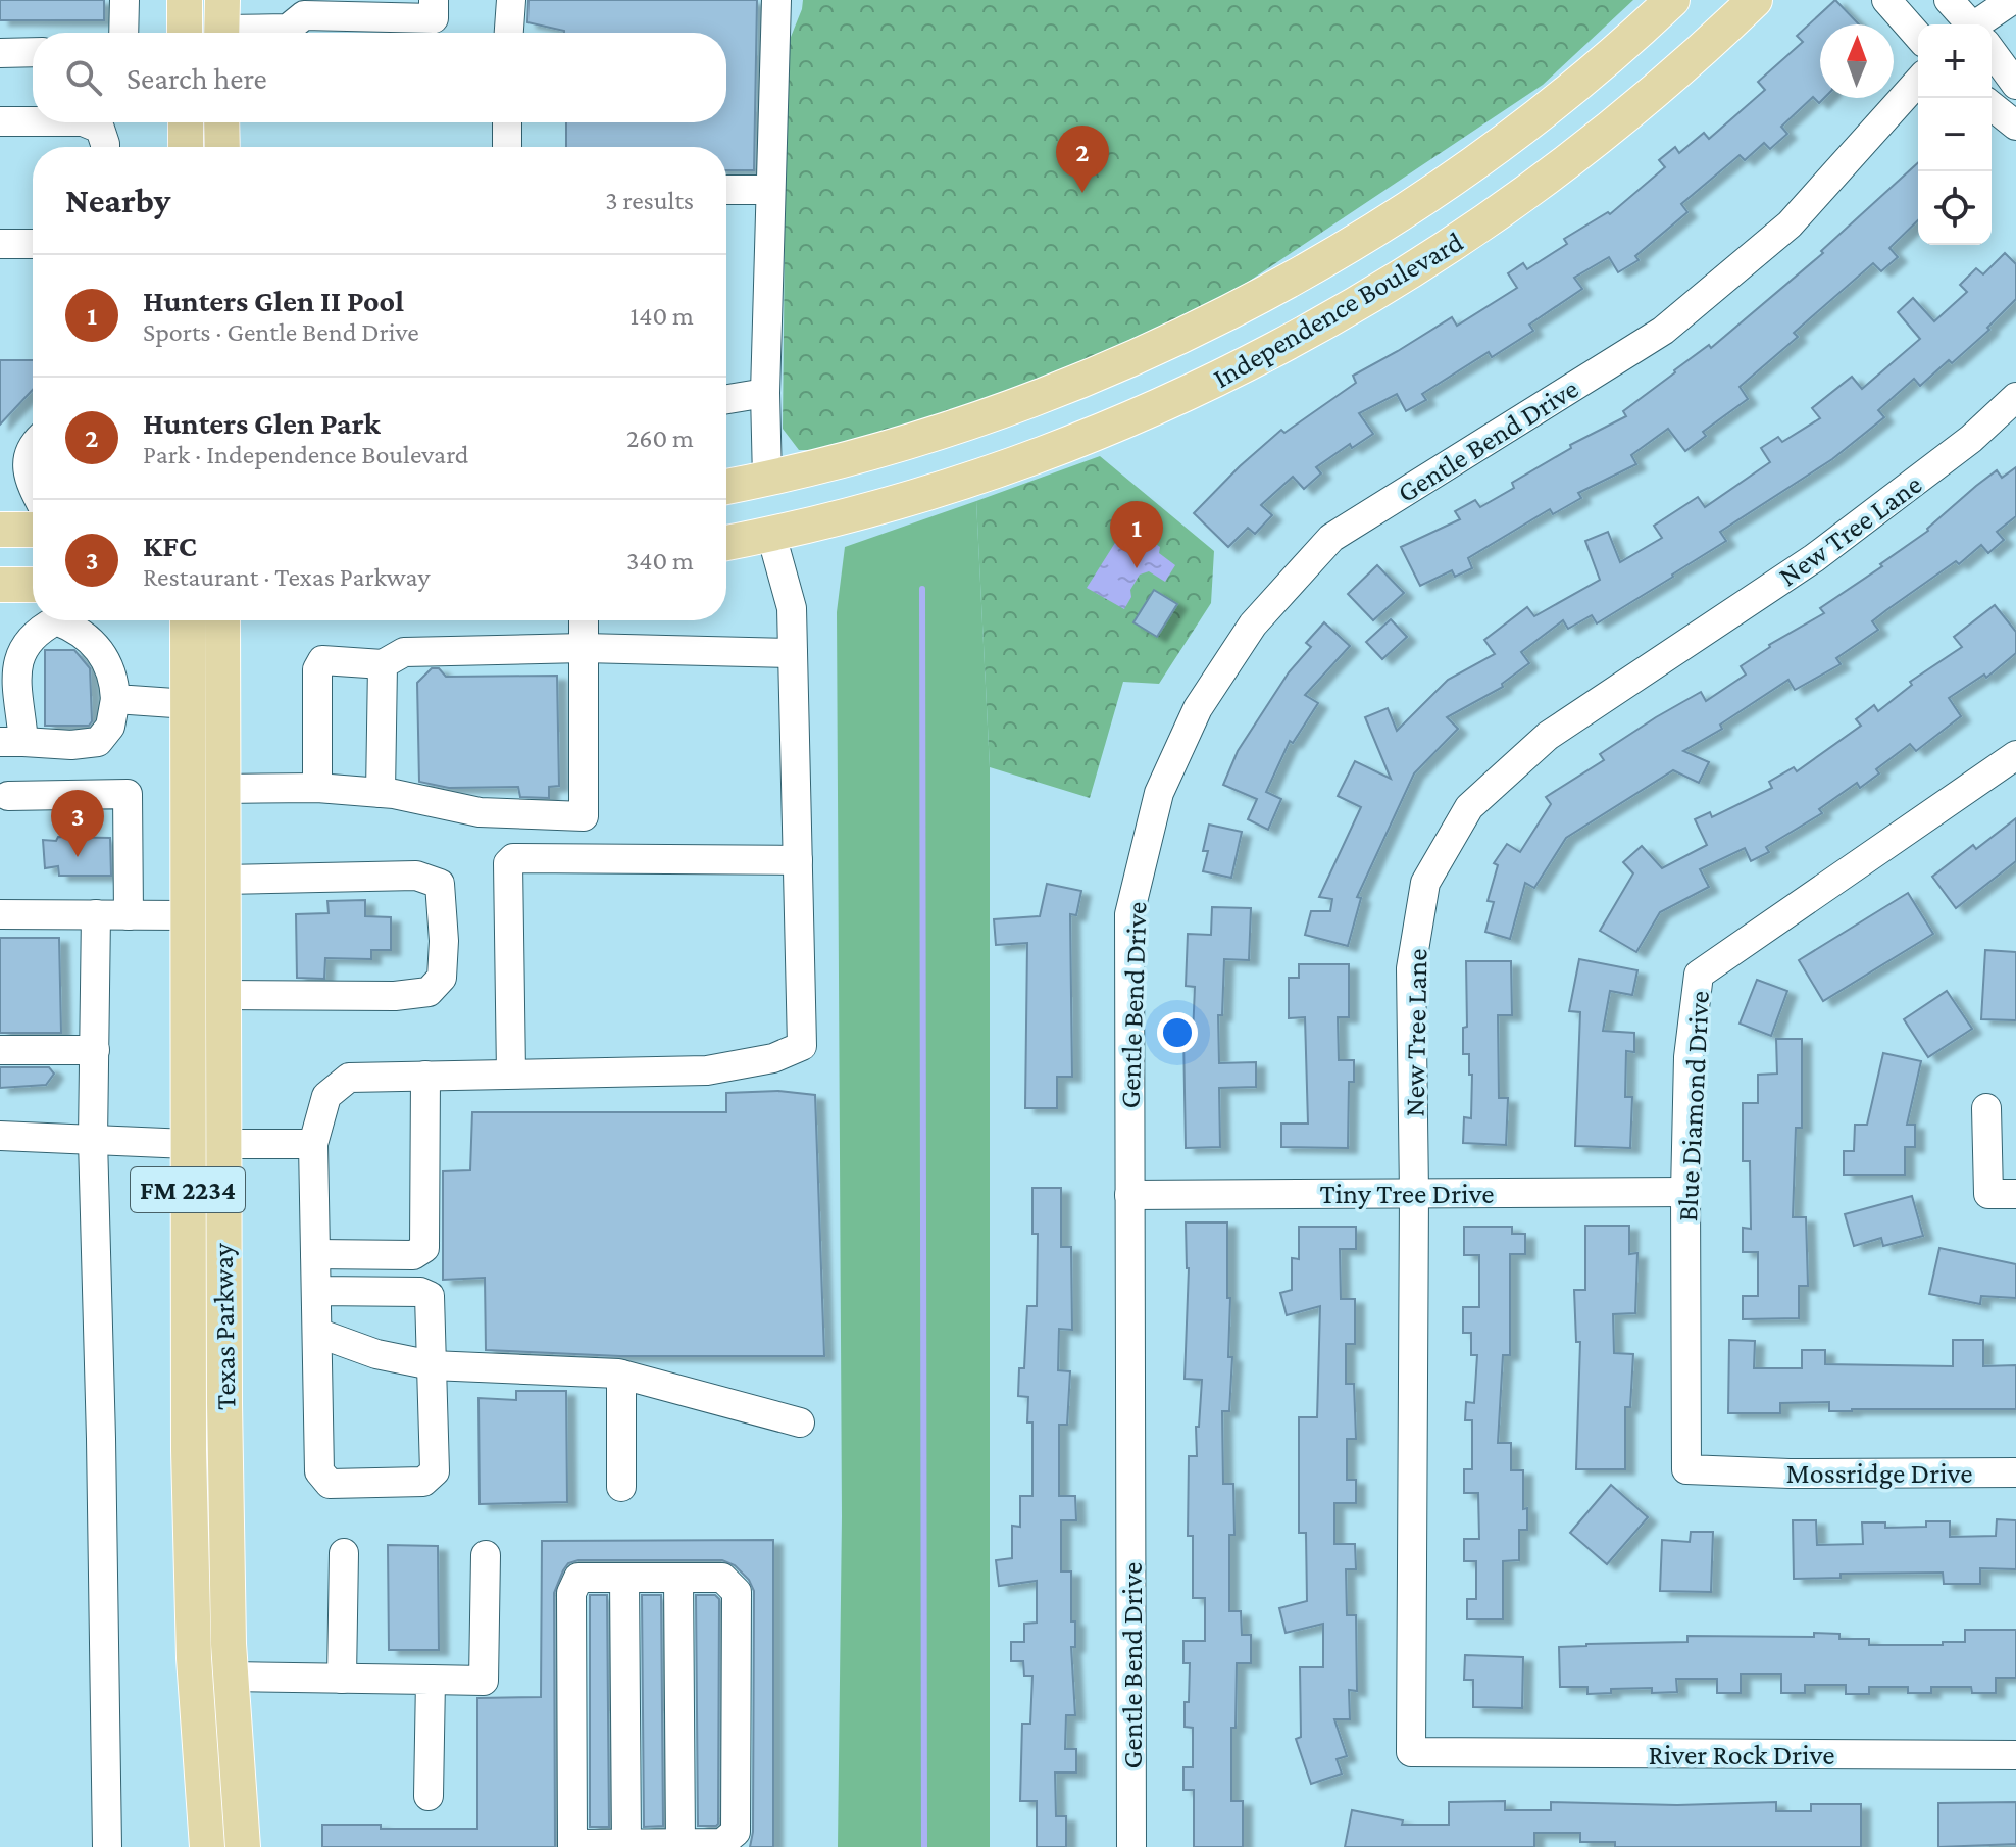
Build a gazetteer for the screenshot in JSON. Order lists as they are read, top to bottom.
{
  "streets": {
    "main road": ["Independence Boulevard", "FM 2234", "Texas Parkway"],
    "street": [
      "Gentle Bend Drive",
      "New Tree Lane",
      "Blue Diamond Drive",
      "Tiny Tree Drive",
      "Mossridge Drive",
      "River Rock Drive"
    ]
  },
  "crossings": [
    ["Gentle Bend Drive", "Tiny Tree Drive"],
    ["New Tree Lane", "Tiny Tree Drive"],
    ["New Tree Lane", "River Rock Drive"],
    ["Blue Diamond Drive", "Tiny Tree Drive"],
    ["Blue Diamond Drive", "Mossridge Drive"]
  ],
  "north": "top",
  "page": {
    "map_buttons": ["+", "−"],
    "search": "Search here",
    "pins": ["2", "1", "3"],
    "heading": ["Nearby", "3 results"],
    "list": [
      {
        "mark": "1",
        "name": "Hunters Glen II Pool",
        "note": "Sports · Gentle Bend Drive",
        "value": "140 m"
      },
      {
        "mark": "2",
        "name": "Hunters Glen Park",
        "note": "Park · Independence Boulevard",
        "value": "260 m"
      },
      {
        "mark": "3",
        "name": "KFC",
        "note": "Restaurant · Texas Parkway",
        "value": "340 m"
      }
    ]
  }
}
